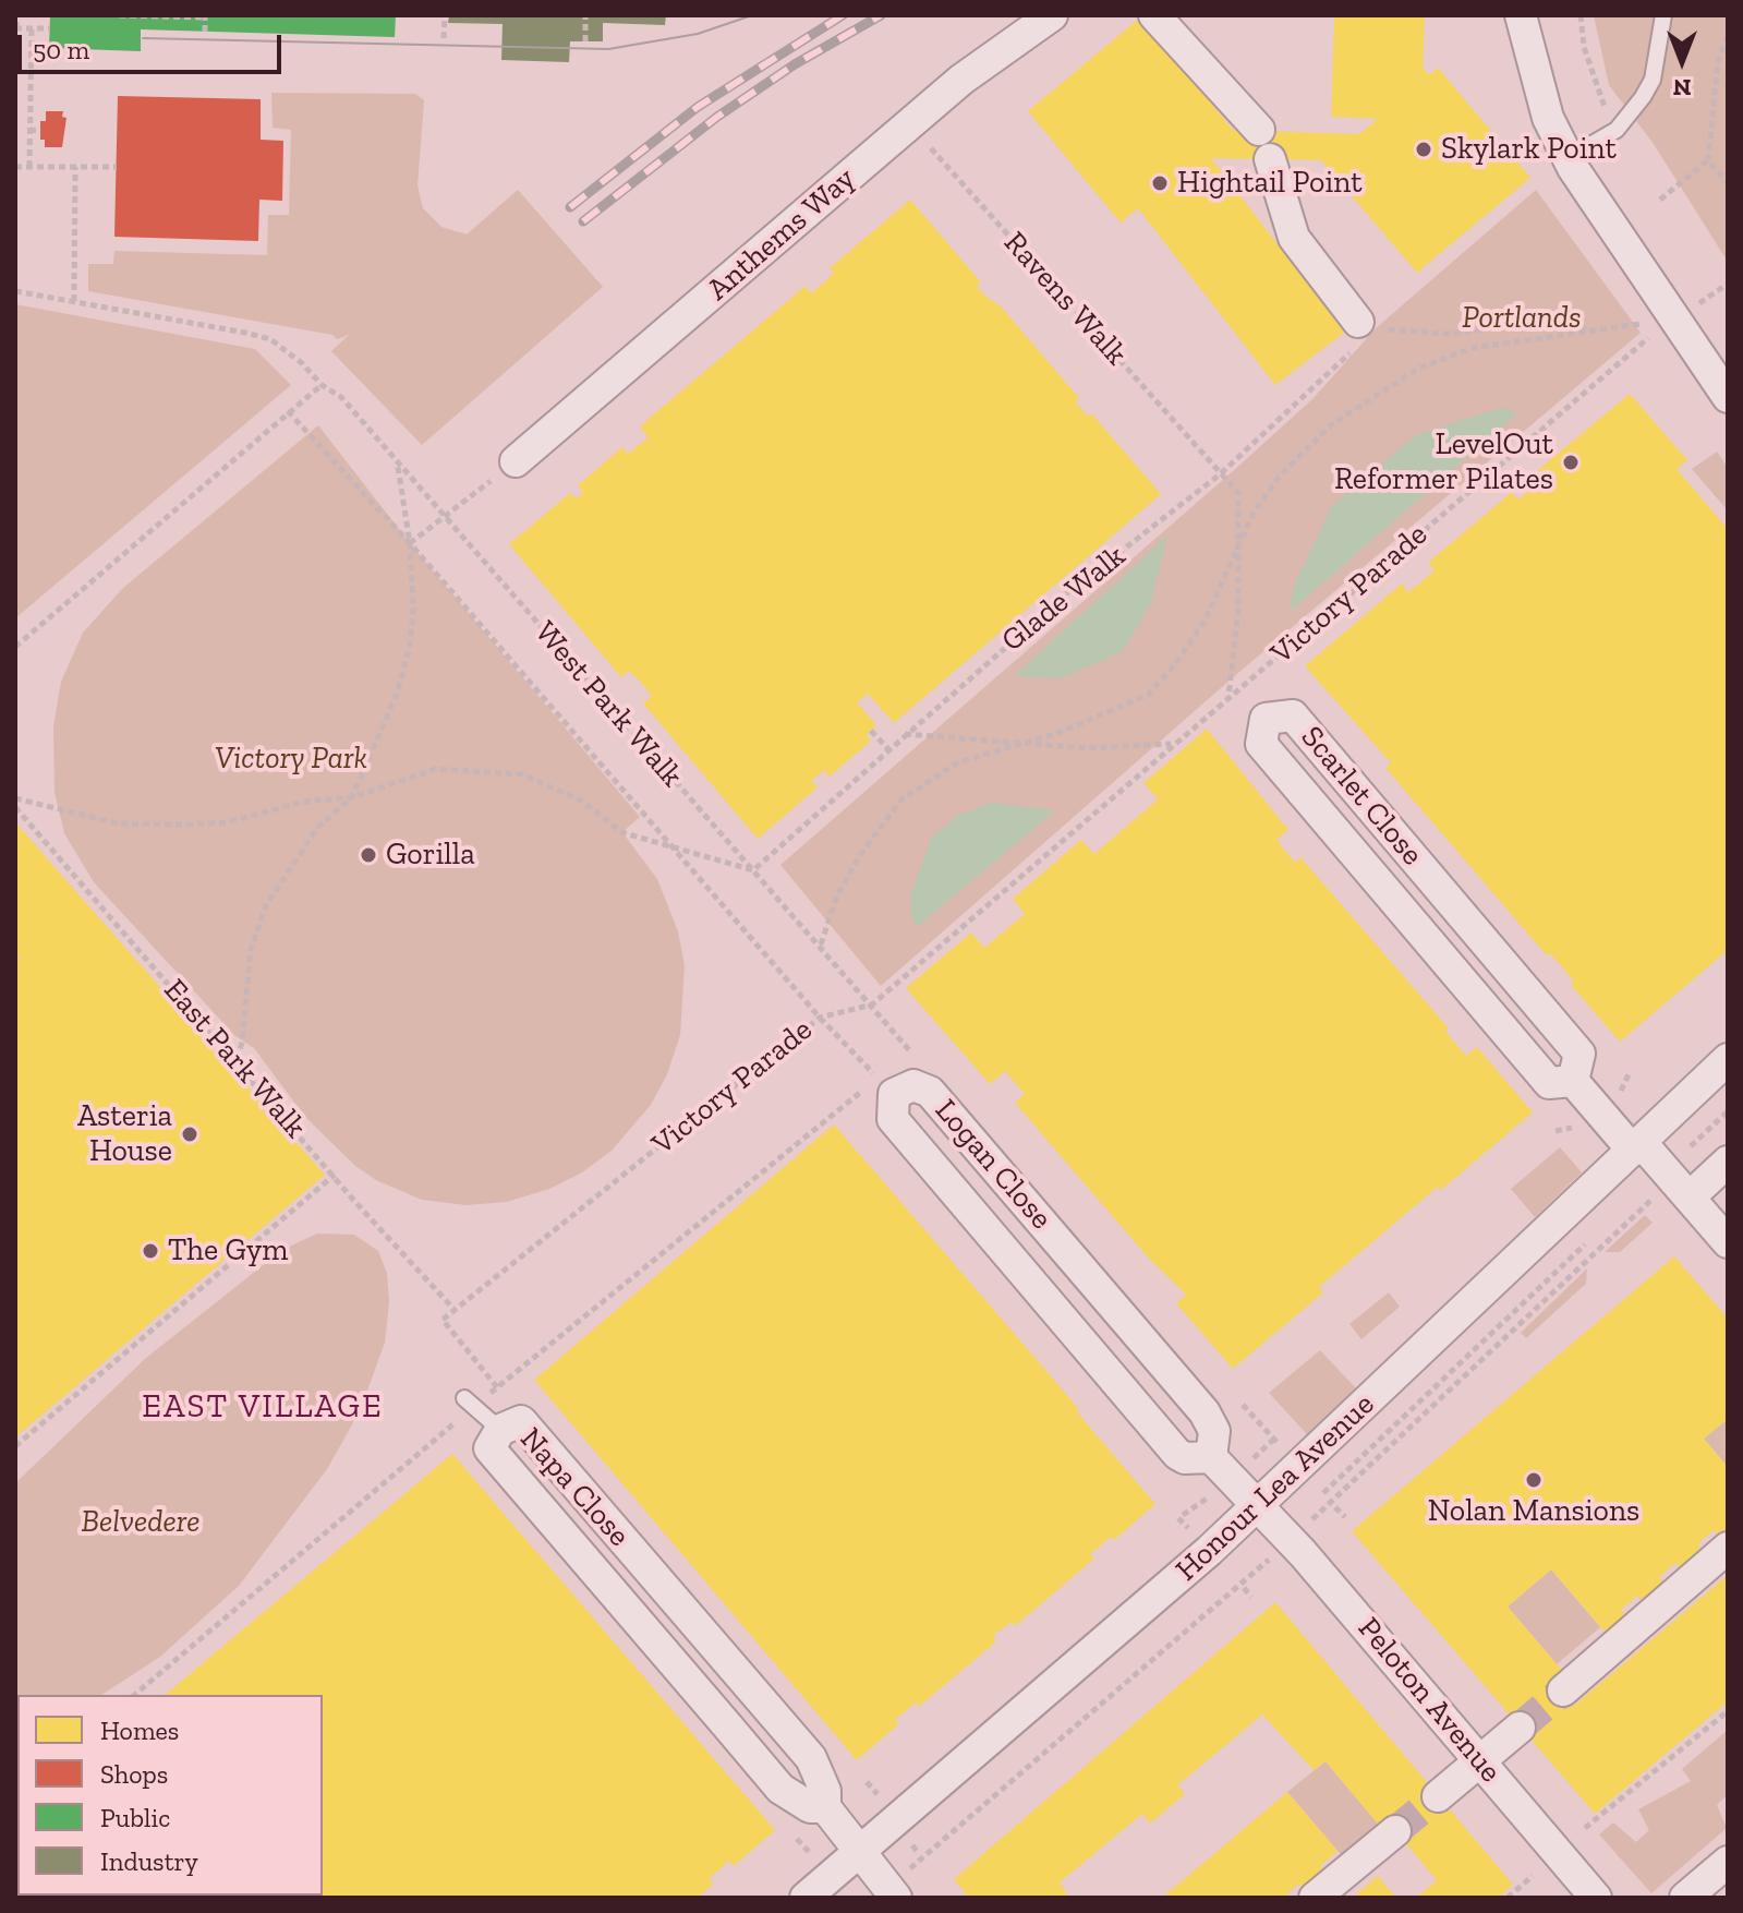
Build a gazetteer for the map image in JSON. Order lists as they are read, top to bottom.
{
  "streets": {
    "street": [
      "Anthems Way",
      "Scarlet Close",
      "Logan Close",
      "Napa Close",
      "Honour Lea Avenue",
      "Peloton Avenue"
    ],
    "path": [
      "Ravens Walk",
      "Victory Parade",
      "Glade Walk",
      "West Park Walk",
      "East Park Walk"
    ]
  },
  "crossings": [
    ["Anthems Way", "Ravens Walk"],
    ["Ravens Walk", "Victory Parade"],
    ["Ravens Walk", "Glade Walk"],
    ["Victory Parade", "West Park Walk"],
    ["Victory Parade", "East Park Walk"],
    ["Glade Walk", "West Park Walk"],
    ["West Park Walk", "Logan Close"],
    ["Napa Close", "Honour Lea Avenue"],
    ["Honour Lea Avenue", "Peloton Avenue"]
  ],
  "districts": ["EAST VILLAGE"],
  "parks": ["Portlands", "Victory Park", "Belvedere"],
  "places": [
    "Skylark Point",
    "Hightail Point",
    "LevelOut Reformer Pilates",
    "Gorilla",
    "Asteria House",
    "The Gym",
    "Nolan Mansions"
  ],
  "legend": [
    "Homes",
    "Shops",
    "Public",
    "Industry"
  ],
  "scale_bar": "50 m",
  "north": "bottom"
}
